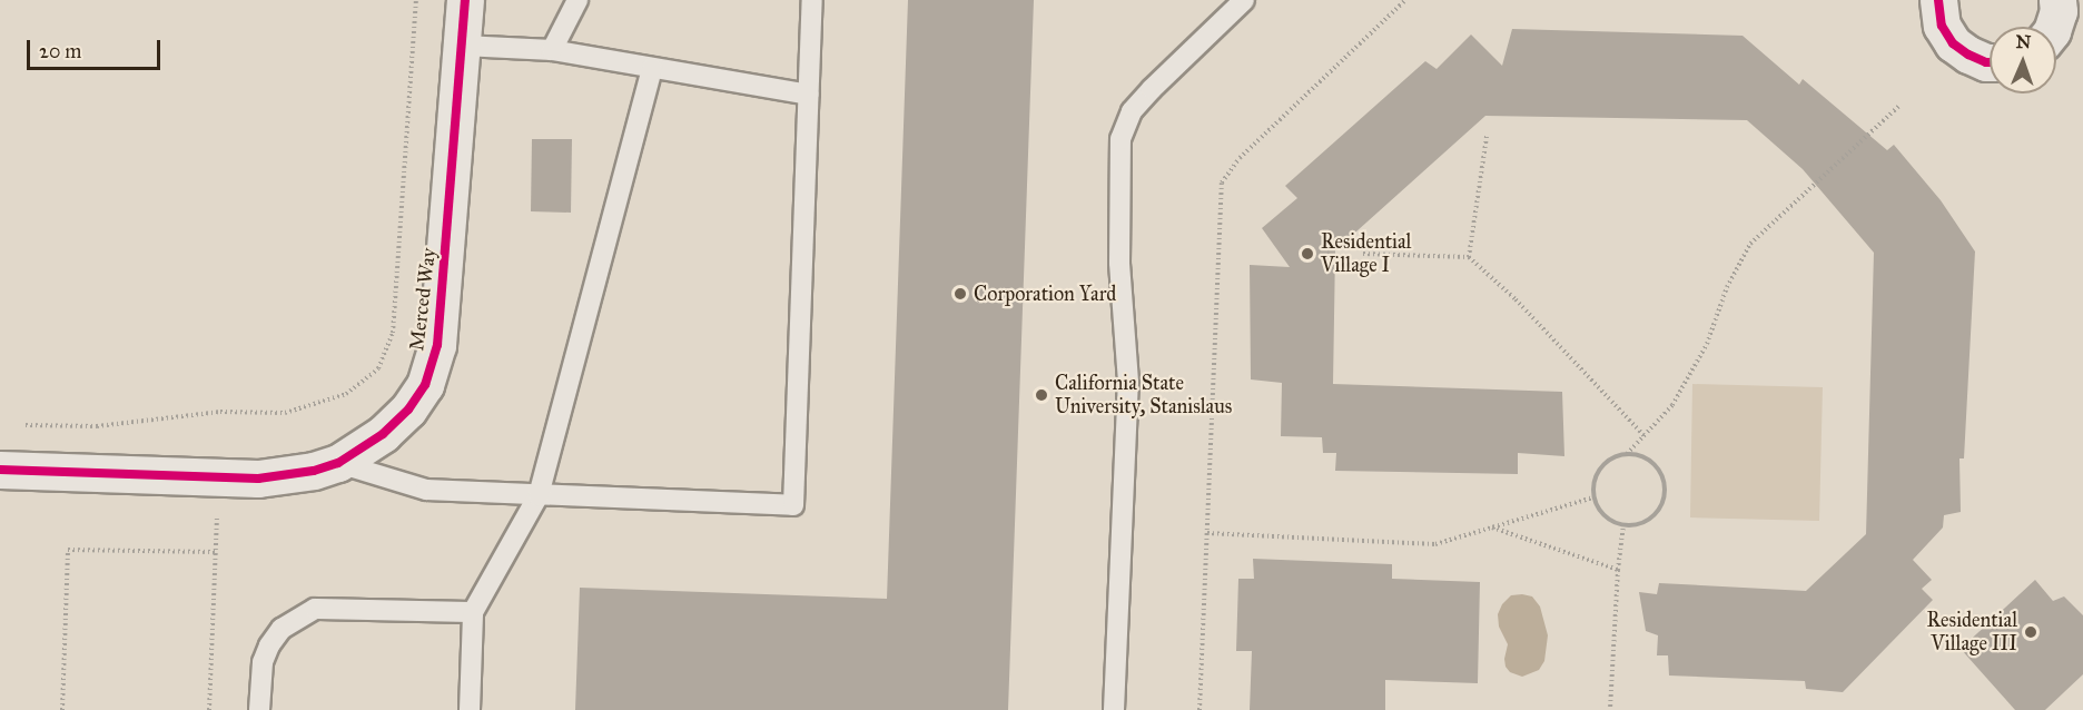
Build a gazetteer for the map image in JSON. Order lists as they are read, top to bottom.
{
  "streets": {
    "street": ["Merced Way"]
  },
  "places": [
    "Residential Village I",
    "Corporation Yard",
    "California State University, Stanislaus",
    "Residential Village III"
  ],
  "scale_bar": "20 m",
  "north": "top"
}
